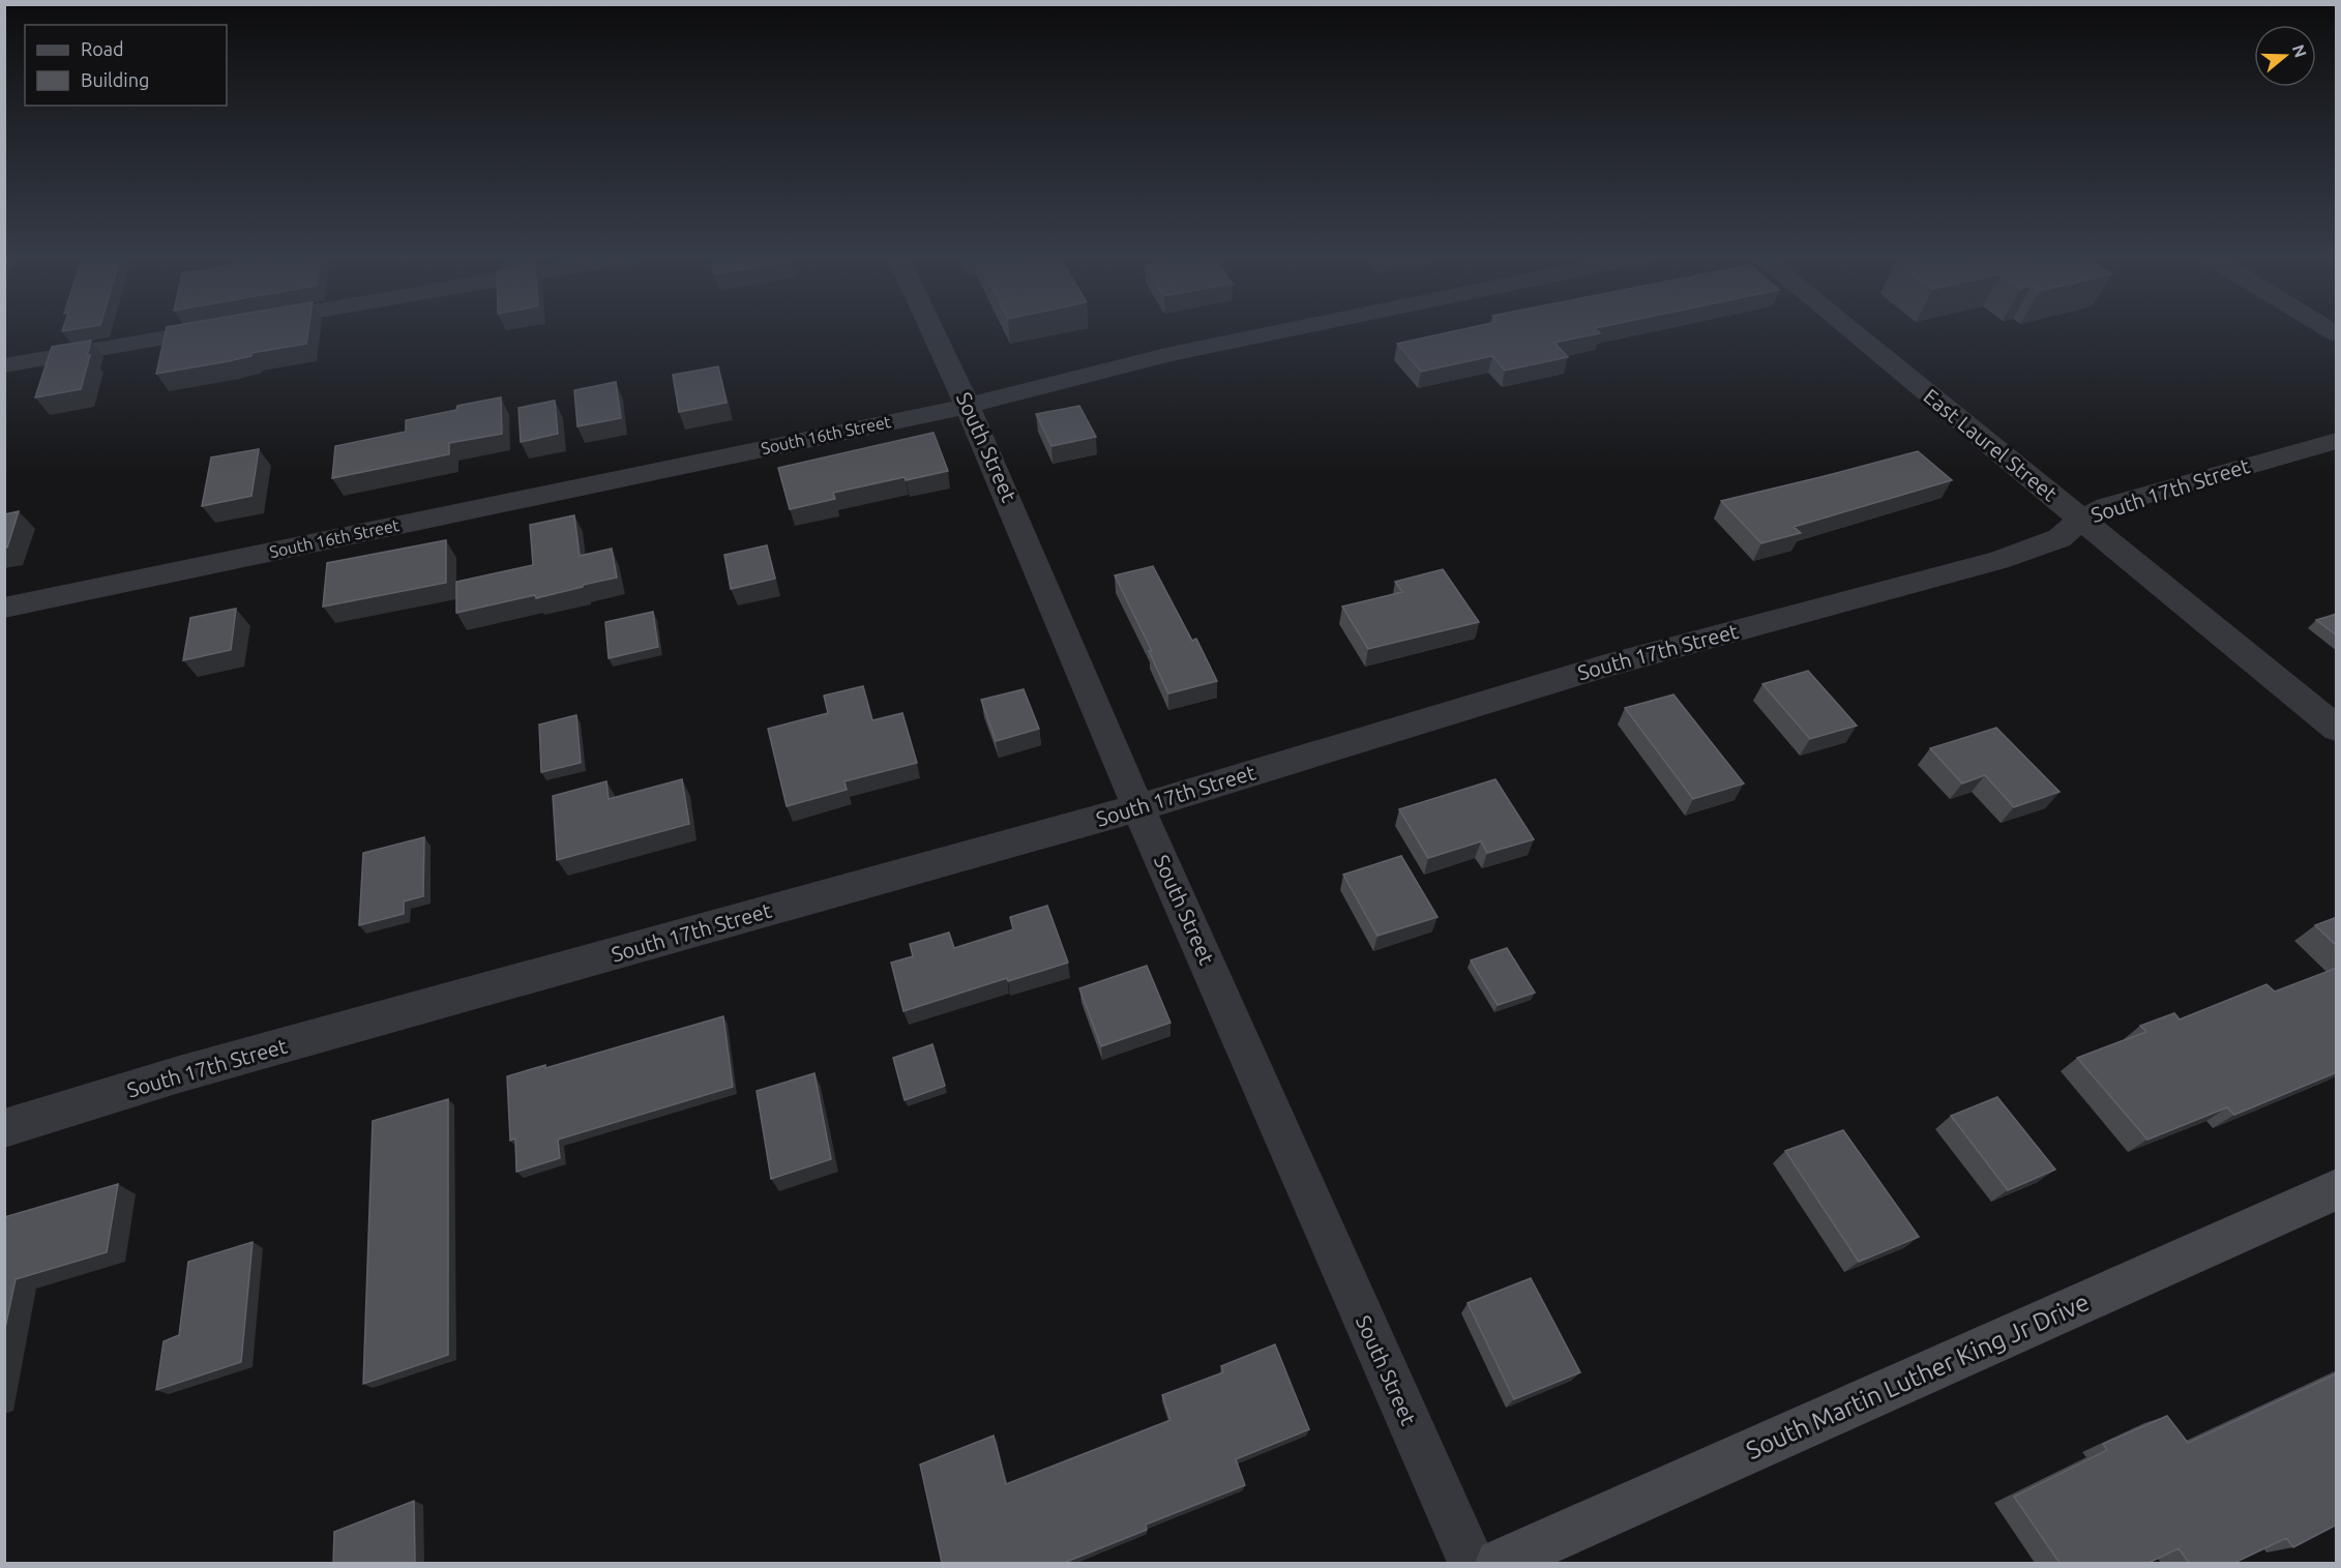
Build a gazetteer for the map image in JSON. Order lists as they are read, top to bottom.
{
  "streets": {
    "street": [
      "South 16th Street",
      "East Laurel Street",
      "South Street",
      "South 17th Street",
      "South Martin Luther King Jr Drive"
    ]
  },
  "crossings": [
    ["South 16th Street", "South Street"],
    ["East Laurel Street", "South 17th Street"],
    ["South Street", "South 17th Street"]
  ],
  "legend": ["Road", "Building"],
  "north": "right"
}
